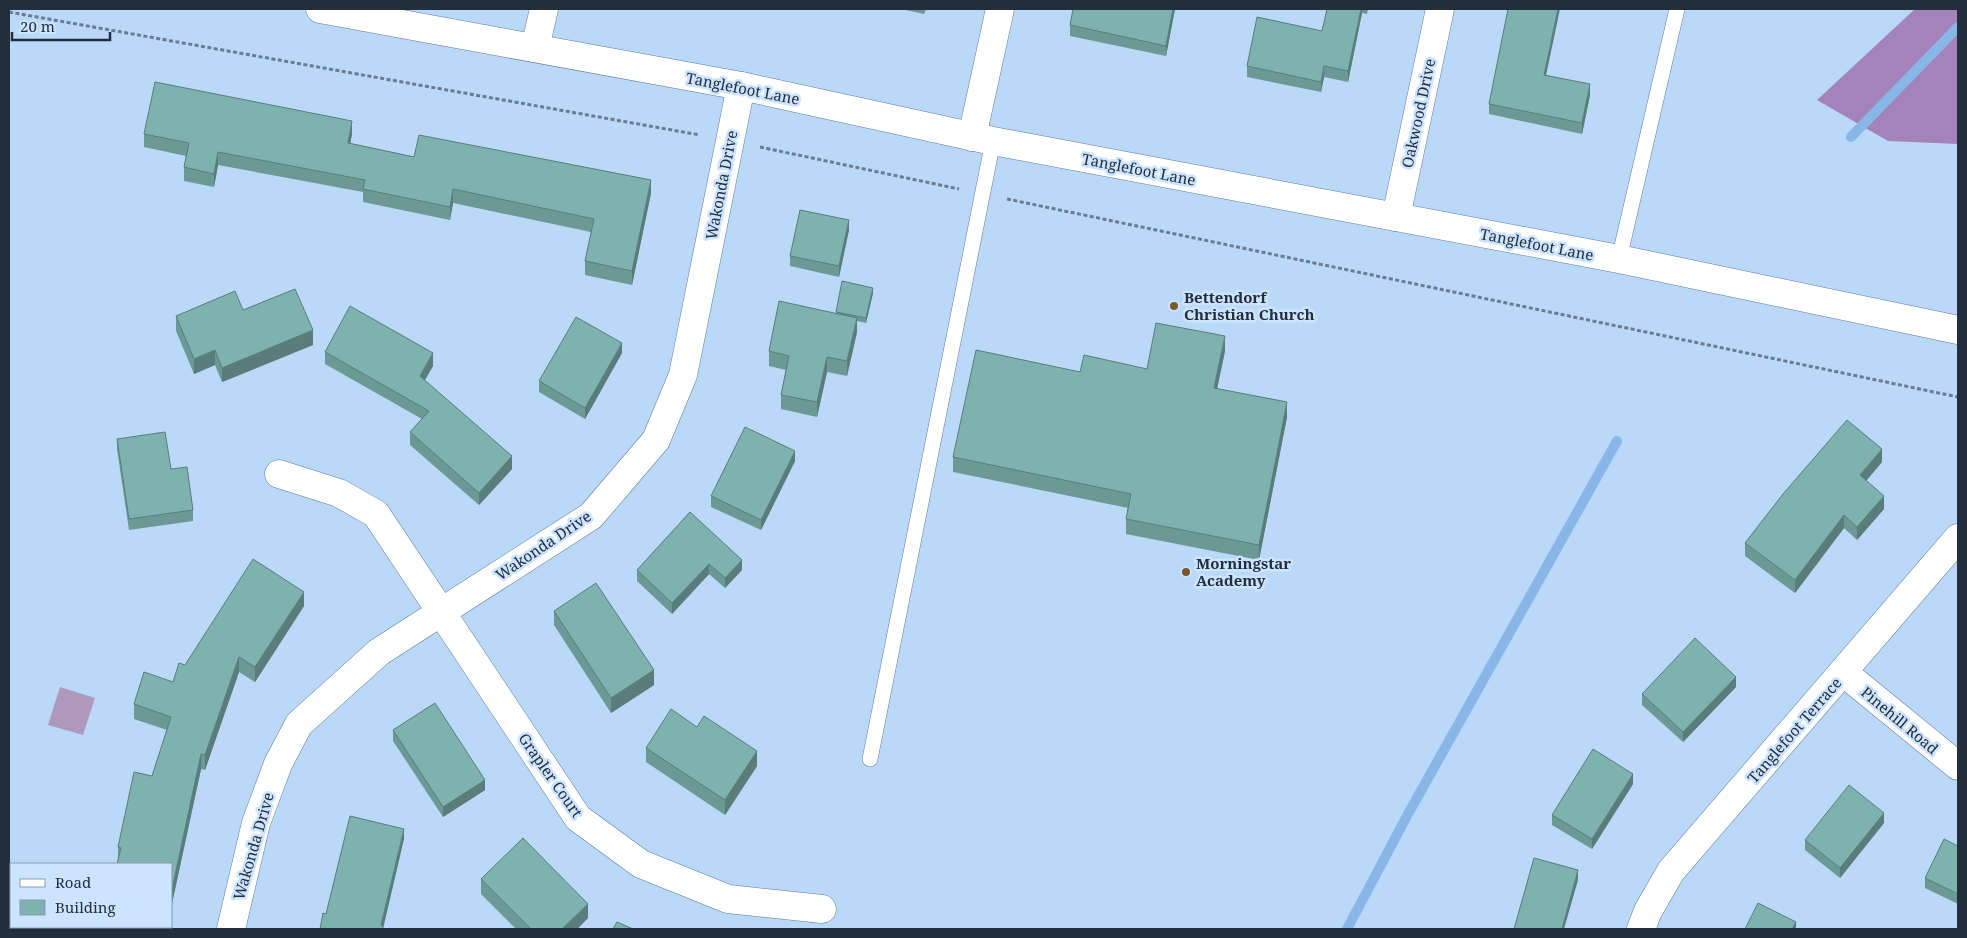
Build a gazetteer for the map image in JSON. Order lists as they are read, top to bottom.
{
  "streets": {
    "street": [
      "Tanglefoot Lane",
      "Oakwood Drive",
      "Wakonda Drive",
      "Pinehill Road",
      "Tanglefoot Terrace",
      "Grapler Court"
    ]
  },
  "crossings": [
    ["Tanglefoot Lane", "Oakwood Drive"],
    ["Tanglefoot Lane", "Wakonda Drive"],
    ["Wakonda Drive", "Grapler Court"],
    ["Pinehill Road", "Tanglefoot Terrace"]
  ],
  "places": ["Bettendorf Christian Church", "Morningstar Academy"],
  "legend": ["Road", "Building"],
  "scale_bar": "20 m"
}
